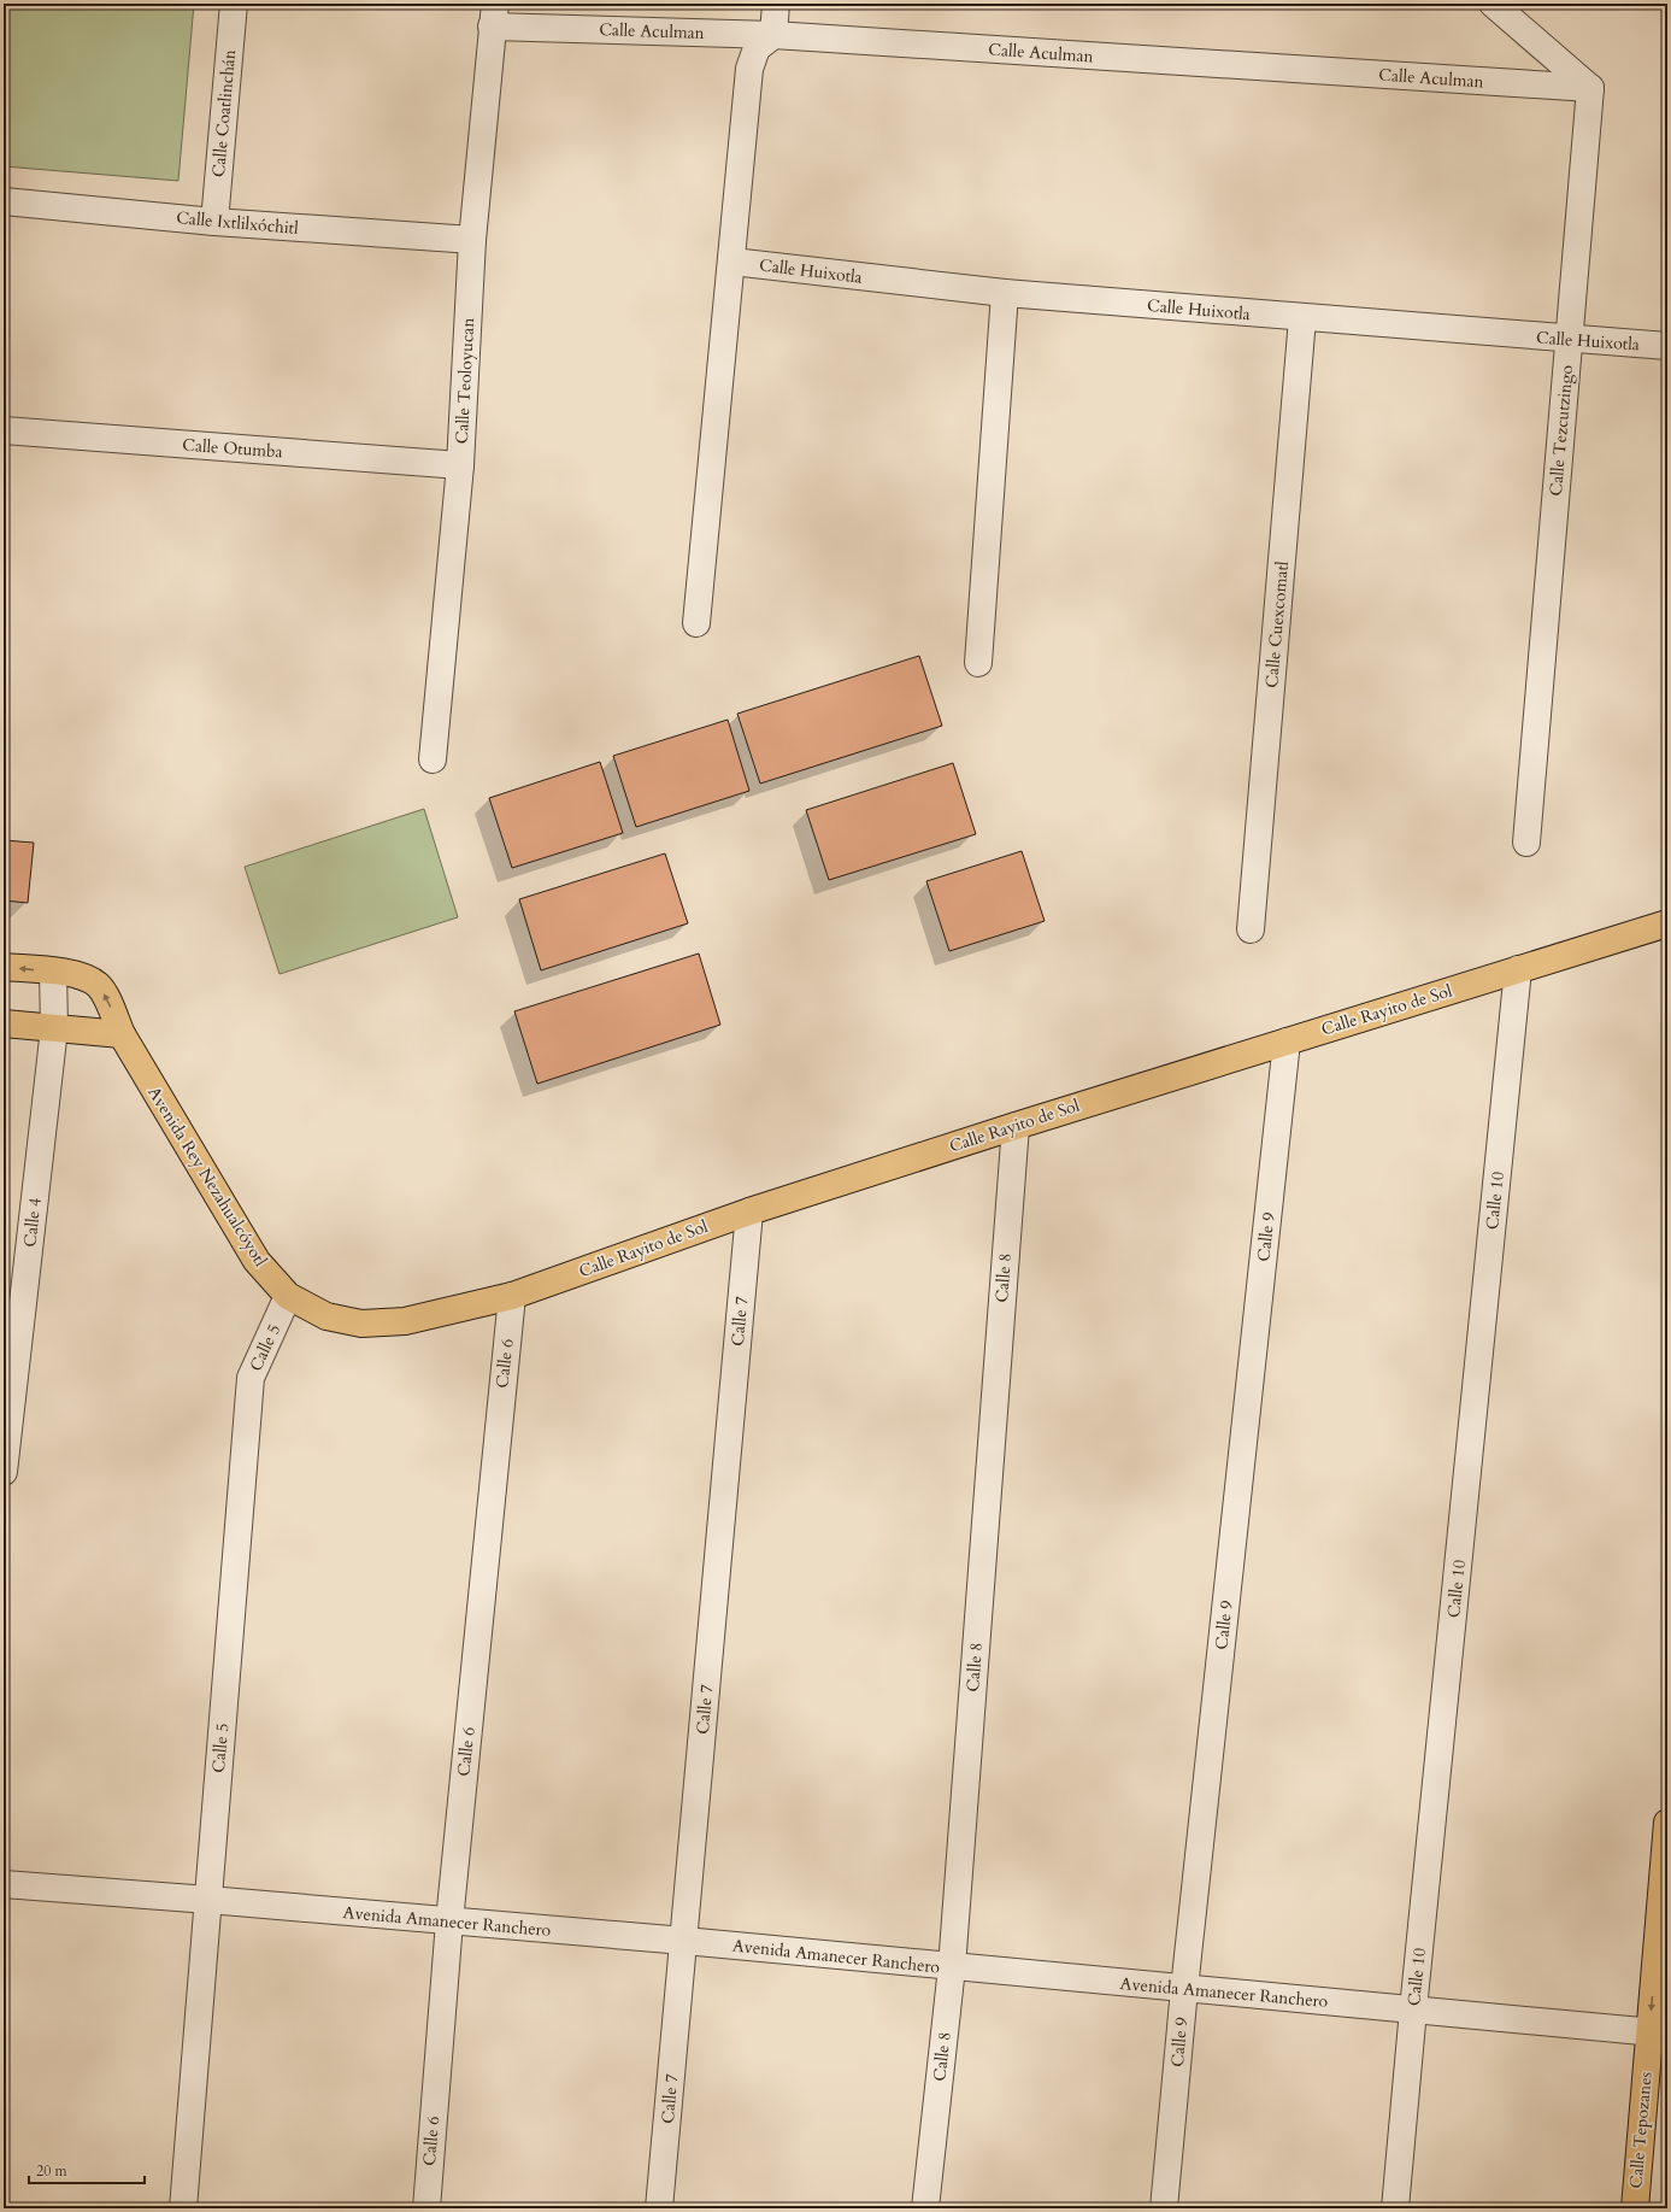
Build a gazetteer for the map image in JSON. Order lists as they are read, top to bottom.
{
  "streets": {
    "main road": ["Calle Rayito de Sol", "Avenida Rey Nezahualcóyotl", "Calle Tepozanes"],
    "street": [
      "Calle Aculman",
      "Calle Coatlinchán",
      "Calle Ixtlilxóchitl",
      "Calle Huixotla",
      "Calle Teoloyucan",
      "Calle Tezcutzingo",
      "Calle Otumba",
      "Calle Cuexcomatl",
      "Calle 10",
      "Calle 4",
      "Calle 9",
      "Calle 8",
      "Calle 7",
      "Calle 5",
      "Calle 6",
      "Avenida Amanecer Ranchero"
    ]
  },
  "crossings": [
    ["Calle Aculman", "Calle Teoloyucan"],
    ["Calle Aculman", "Calle Tezcutzingo"],
    ["Calle Coatlinchán", "Calle Ixtlilxóchitl"],
    ["Calle Ixtlilxóchitl", "Calle Teoloyucan"],
    ["Calle Huixotla", "Calle Tezcutzingo"],
    ["Calle Huixotla", "Calle Cuexcomatl"],
    ["Calle Teoloyucan", "Calle Otumba"],
    ["Calle Rayito de Sol", "Avenida Rey Nezahualcóyotl"],
    ["Calle Rayito de Sol", "Calle 10"],
    ["Calle Rayito de Sol", "Calle 9"],
    ["Calle Rayito de Sol", "Calle 8"],
    ["Calle Rayito de Sol", "Calle 7"],
    ["Calle Rayito de Sol", "Calle 6"],
    ["Avenida Rey Nezahualcóyotl", "Calle 4"],
    ["Avenida Rey Nezahualcóyotl", "Calle 5"],
    ["Calle 10", "Avenida Amanecer Ranchero"],
    ["Calle 9", "Avenida Amanecer Ranchero"],
    ["Calle 8", "Avenida Amanecer Ranchero"],
    ["Calle 7", "Avenida Amanecer Ranchero"],
    ["Calle 5", "Avenida Amanecer Ranchero"],
    ["Calle 6", "Avenida Amanecer Ranchero"],
    ["Avenida Amanecer Ranchero", "Calle Tepozanes"]
  ],
  "one_way": ["Calle Tepozanes"],
  "scale_bar": "20 m"
}
